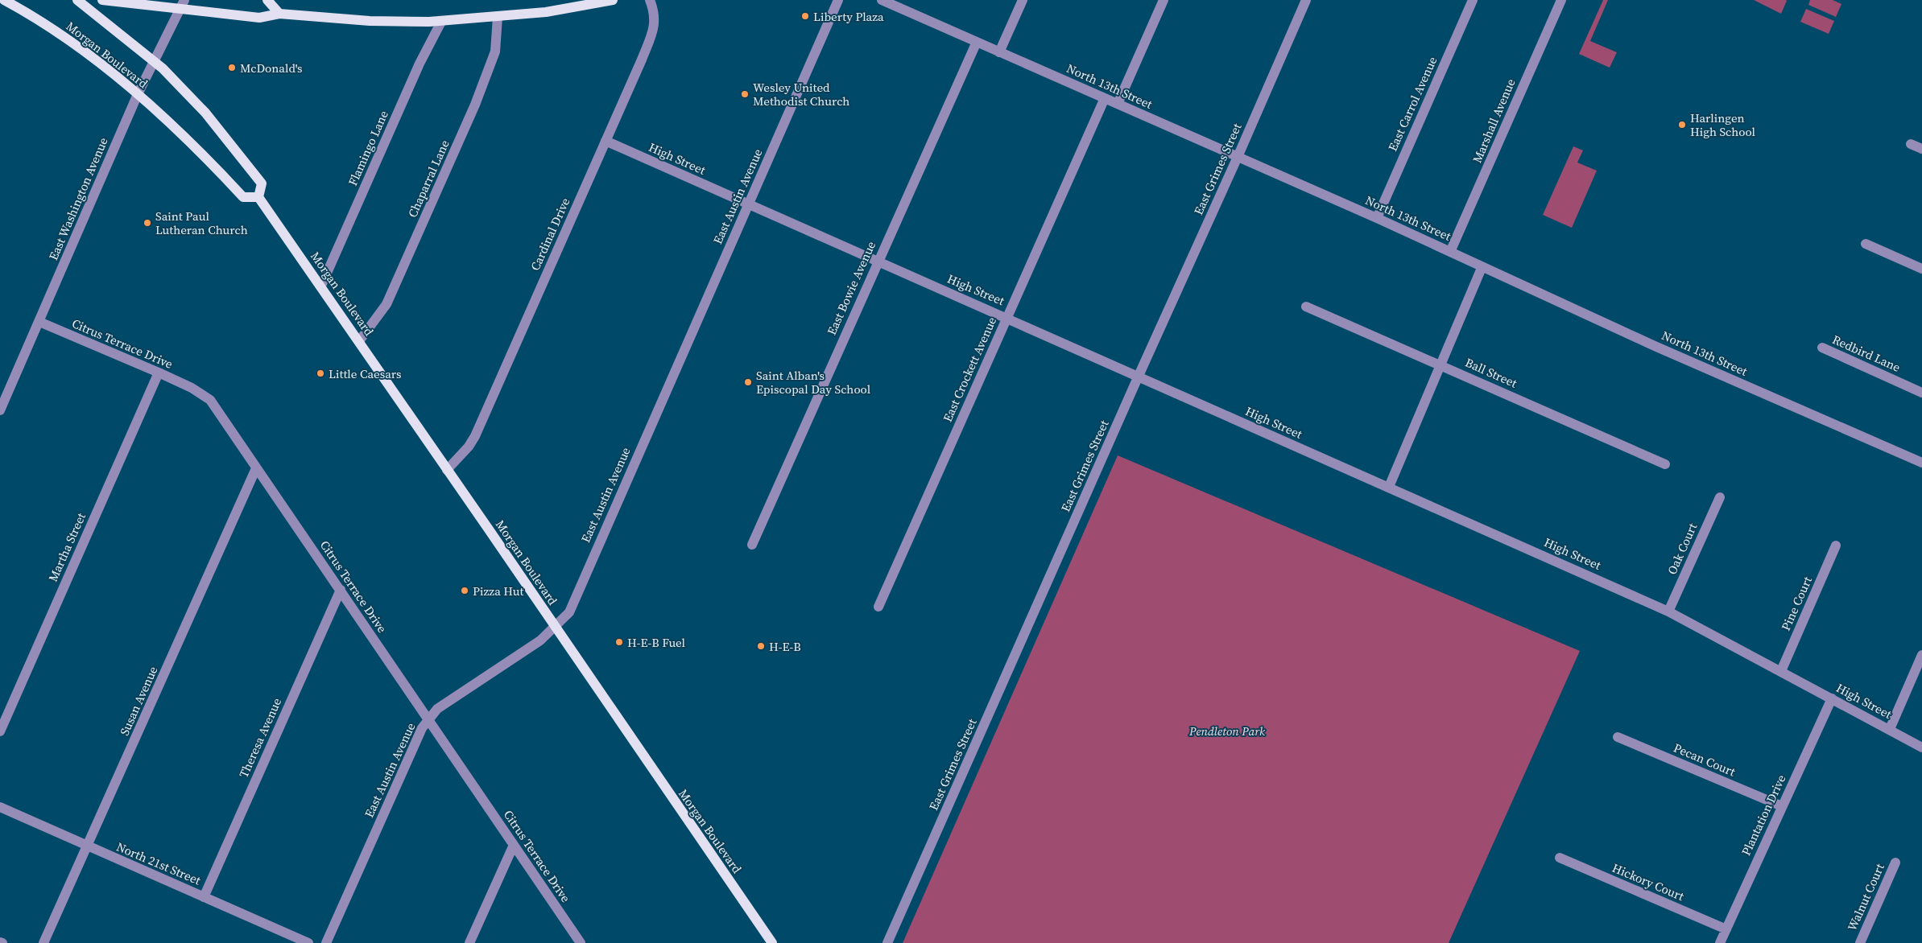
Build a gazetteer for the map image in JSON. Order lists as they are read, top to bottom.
{
  "streets": {
    "main road": ["Morgan Boulevard"],
    "street": [
      "North 13th Street",
      "East Carrol Avenue",
      "Marshall Avenue",
      "Flamingo Lane",
      "High Street",
      "East Grimes Street",
      "Chaparral Lane",
      "East Austin Avenue",
      "East Washington Avenue",
      "Cardinal Drive",
      "East Bowie Avenue",
      "Citrus Terrace Drive",
      "Redbird Lane",
      "East Crockett Avenue",
      "Ball Street",
      "Martha Street",
      "Oak Court",
      "Pine Court",
      "Susan Avenue",
      "Theresa Avenue",
      "Pecan Court",
      "Plantation Drive",
      "North 21st Street",
      "Hickory Court",
      "Walnut Court"
    ]
  },
  "crossings": [
    ["Morgan Boulevard", "Flamingo Lane"],
    ["Morgan Boulevard", "Chaparral Lane"],
    ["Morgan Boulevard", "East Austin Avenue"],
    ["Morgan Boulevard", "East Washington Avenue"],
    ["Morgan Boulevard", "Cardinal Drive"],
    ["North 13th Street", "East Carrol Avenue"],
    ["North 13th Street", "Marshall Avenue"],
    ["North 13th Street", "East Grimes Street"],
    ["North 13th Street", "East Bowie Avenue"],
    ["North 13th Street", "East Crockett Avenue"],
    ["High Street", "East Grimes Street"],
    ["High Street", "East Austin Avenue"],
    ["High Street", "Cardinal Drive"],
    ["High Street", "East Bowie Avenue"],
    ["High Street", "East Crockett Avenue"],
    ["High Street", "Oak Court"],
    ["High Street", "Pine Court"],
    ["High Street", "Plantation Drive"],
    ["East Austin Avenue", "Citrus Terrace Drive"],
    ["East Washington Avenue", "Citrus Terrace Drive"],
    ["Citrus Terrace Drive", "Martha Street"],
    ["Citrus Terrace Drive", "Susan Avenue"],
    ["Citrus Terrace Drive", "Theresa Avenue"],
    ["Susan Avenue", "North 21st Street"],
    ["Theresa Avenue", "North 21st Street"],
    ["Pecan Court", "Plantation Drive"],
    ["Plantation Drive", "Hickory Court"]
  ],
  "parks": ["Pendleton Park"],
  "places": [
    "Liberty Plaza",
    "McDonald's",
    "Wesley United Methodist Church",
    "Harlingen High School",
    "Saint Paul Lutheran Church",
    "Little Caesars",
    "Saint Alban's Episcopal Day School",
    "Pizza Hut",
    "H-E-B Fuel",
    "H-E-B"
  ]
}
